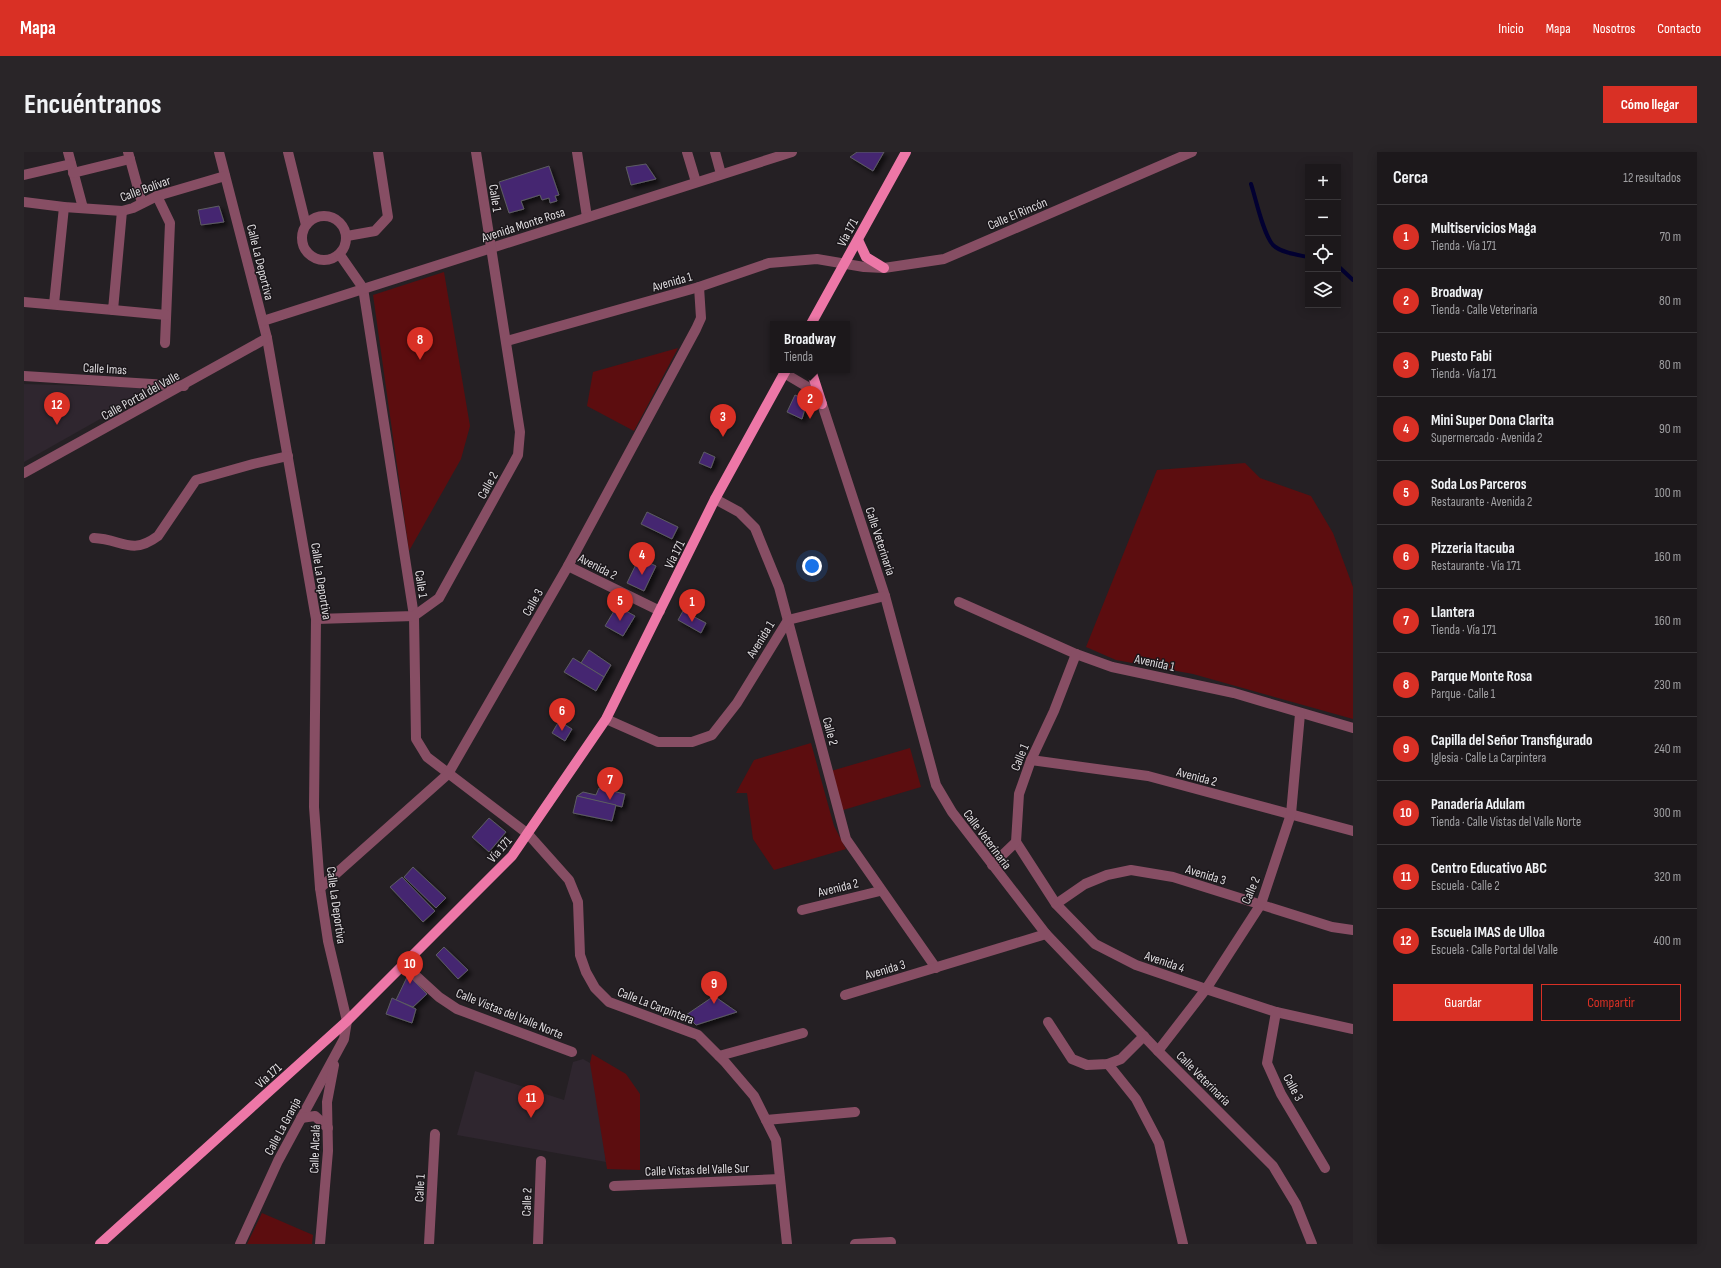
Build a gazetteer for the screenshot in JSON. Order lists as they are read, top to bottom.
{
  "streets": {
    "main road": ["Vía 171"],
    "street": [
      "Calle Bolívar",
      "Calle 1",
      "Calle El Rincón",
      "Avenida Monte Rosa",
      "Calle La Deportiva",
      "Avenida 1",
      "Calle Imas",
      "Calle Portal del Valle",
      "Calle 2",
      "Calle Veterinaria",
      "Avenida 2",
      "Calle 3",
      "Avenida 3",
      "Avenida 4",
      "Calle La Carpintera",
      "Calle Vistas del Valle Norte",
      "Calle La Granja",
      "Calle Alcalá",
      "Calle Vistas del Valle Sur"
    ]
  },
  "crossings": [
    ["Calle Bolívar", "Calle La Deportiva"],
    ["Calle 1", "Avenida Monte Rosa"],
    ["Calle 1", "Vía 171"],
    ["Calle 1", "Avenida 1"],
    ["Calle 1", "Calle 2"],
    ["Calle 1", "Avenida 2"],
    ["Calle 1", "Calle 3"],
    ["Calle 1", "Avenida 4"],
    ["Calle 1", "Calle La Carpintera"],
    ["Calle El Rincón", "Vía 171"],
    ["Calle El Rincón", "Avenida 1"],
    ["Avenida Monte Rosa", "Calle La Deportiva"],
    ["Avenida Monte Rosa", "Calle 2"],
    ["Vía 171", "Calle La Deportiva"],
    ["Vía 171", "Avenida 1"],
    ["Vía 171", "Calle 2"],
    ["Vía 171", "Avenida 2"],
    ["Vía 171", "Calle La Carpintera"],
    ["Vía 171", "Calle Vistas del Valle Norte"],
    ["Vía 171", "Calle La Granja"],
    ["Calle La Deportiva", "Calle Portal del Valle"],
    ["Calle La Deportiva", "Calle 3"],
    ["Calle La Deportiva", "Calle La Granja"],
    ["Avenida 1", "Calle 2"],
    ["Avenida 1", "Calle Veterinaria"],
    ["Avenida 1", "Calle 3"],
    ["Calle Imas", "Calle Portal del Valle"],
    ["Calle 2", "Calle Veterinaria"],
    ["Calle 2", "Avenida 2"],
    ["Calle 2", "Avenida 3"],
    ["Calle 2", "Avenida 4"],
    ["Calle Veterinaria", "Avenida 3"],
    ["Avenida 2", "Calle 3"],
    ["Calle 3", "Avenida 4"],
    ["Avenida 3", "Avenida 4"],
    ["Calle La Carpintera", "Calle Vistas del Valle Sur"],
    ["Calle La Granja", "Calle Alcalá"]
  ],
  "page": {
    "header": "Mapa",
    "nav": [
      "Inicio",
      "Mapa",
      "Nosotros",
      "Contacto"
    ],
    "buttons": [
      "Cómo llegar",
      ["Guardar", "Compartir"]
    ],
    "title": "Encuéntranos",
    "heading": ["Cerca", "12 resultados"],
    "map_buttons": ["+", "−"],
    "list": [
      {
        "mark": "1",
        "name": "Multiservicios Maga",
        "note": "Tienda · Vía 171",
        "value": "70 m"
      },
      {
        "mark": "2",
        "name": "Broadway",
        "note": "Tienda · Calle Veterinaria",
        "value": "80 m"
      },
      {
        "mark": "3",
        "name": "Puesto Fabi",
        "note": "Tienda · Vía 171",
        "value": "80 m"
      },
      {
        "mark": "4",
        "name": "Mini Super Dona Clarita",
        "note": "Supermercado · Avenida 2",
        "value": "90 m"
      },
      {
        "mark": "5",
        "name": "Soda Los Parceros",
        "note": "Restaurante · Avenida 2",
        "value": "100 m"
      },
      {
        "mark": "6",
        "name": "Pizzeria Itacuba",
        "note": "Restaurante · Vía 171",
        "value": "160 m"
      },
      {
        "mark": "7",
        "name": "Llantera",
        "note": "Tienda · Vía 171",
        "value": "160 m"
      },
      {
        "mark": "8",
        "name": "Parque Monte Rosa",
        "note": "Parque · Calle 1",
        "value": "230 m"
      },
      {
        "mark": "9",
        "name": "Capilla del Señor Transfigurado",
        "note": "Iglesia · Calle La Carpintera",
        "value": "240 m"
      },
      {
        "mark": "10",
        "name": "Panadería Adulam",
        "note": "Tienda · Calle Vistas del Valle Norte",
        "value": "300 m"
      },
      {
        "mark": "11",
        "name": "Centro Educativo ABC",
        "note": "Escuela · Calle 2",
        "value": "320 m"
      },
      {
        "mark": "12",
        "name": "Escuela IMAS de Ulloa",
        "note": "Escuela · Calle Portal del Valle",
        "value": "400 m"
      }
    ],
    "popup": ["Broadway", "Tienda"],
    "pins": [
      "8",
      "2",
      "12",
      "3",
      "4",
      "5",
      "1",
      "6",
      "7",
      "10",
      "9",
      "11"
    ]
  }
}
